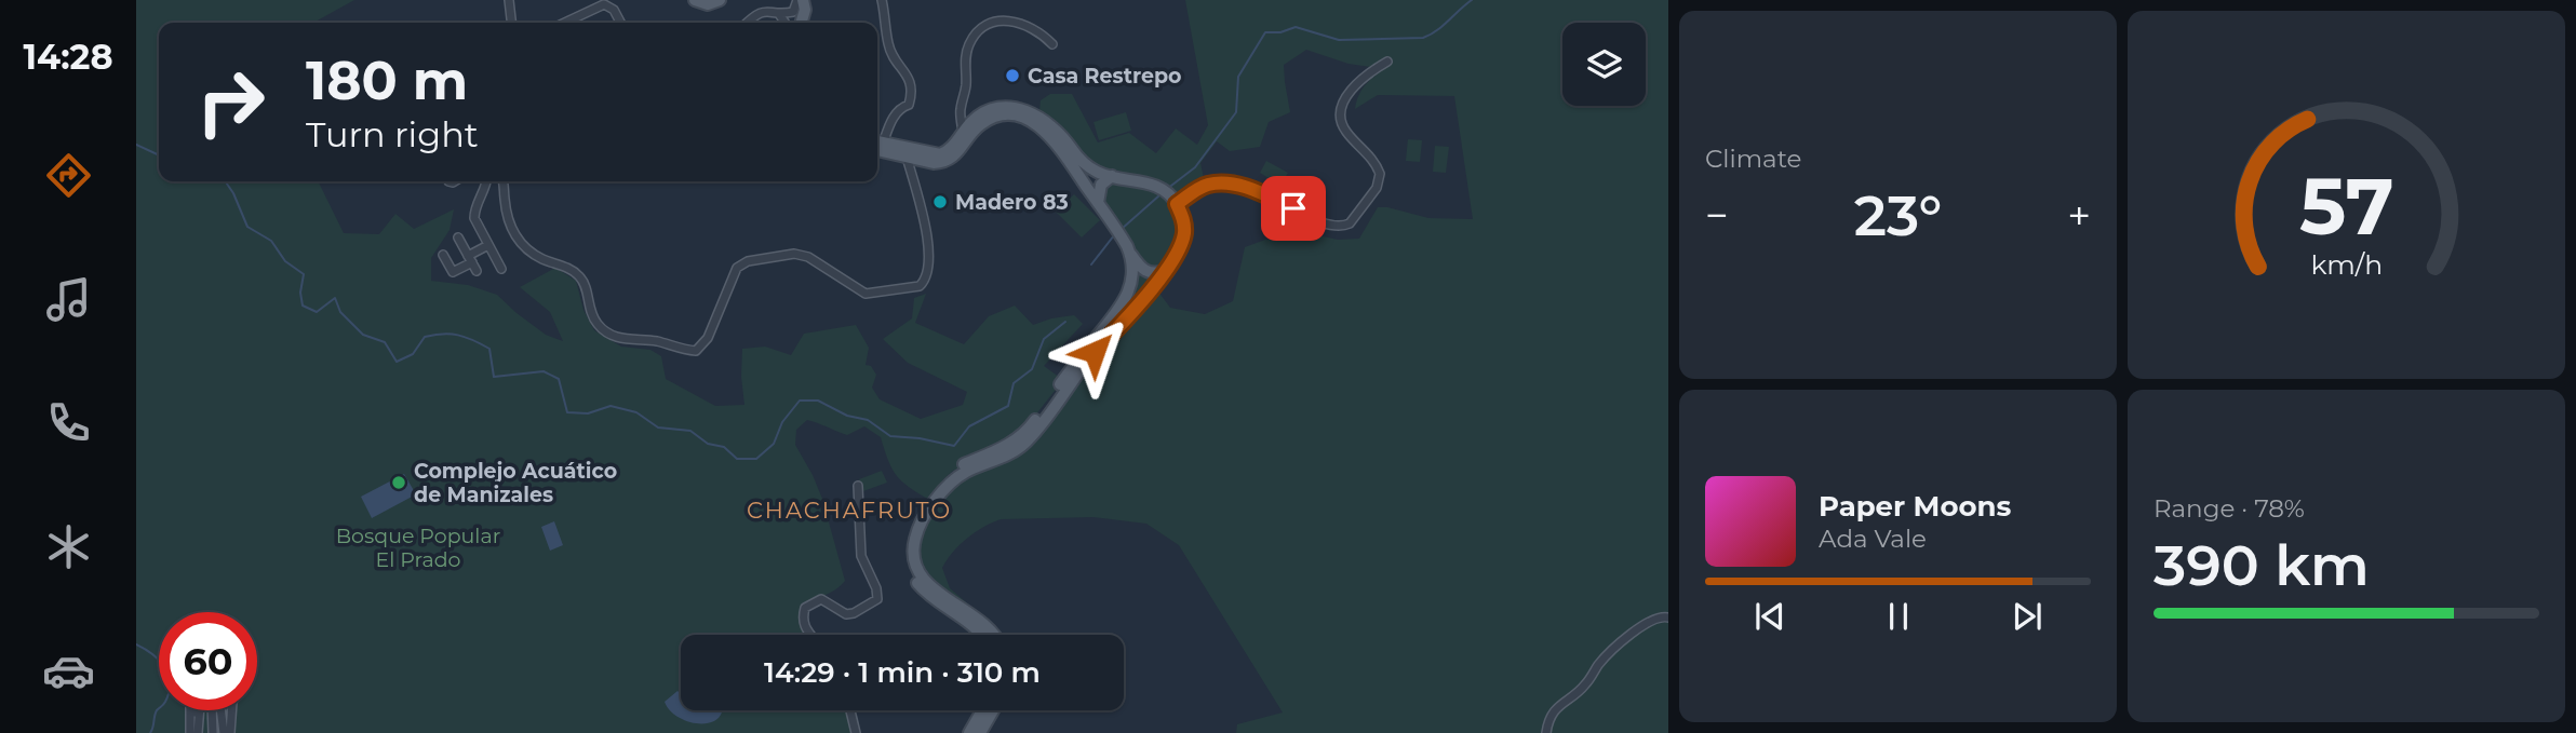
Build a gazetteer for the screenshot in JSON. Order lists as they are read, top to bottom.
{
  "districts": ["CHACHAFRUTO"],
  "parks": ["Bosque Popular El Prado"],
  "places": ["Casa Restrepo", "Madero 83", "Complejo Acuático de Manizales"],
  "page": {
    "tabs": "14:28",
    "tile": [
      "Climate",
      ["Range · 78%", "390 km"]
    ],
    "turn": ["180 m", "Turn right"],
    "heat": ["−", "23°", "+"],
    "song": ["Paper Moons", "Ada Vale"],
    "limit": "60",
    "trip": "14:29 · 1 min · 310 m",
    "gauge": ["57", "km/h"]
  }
}
